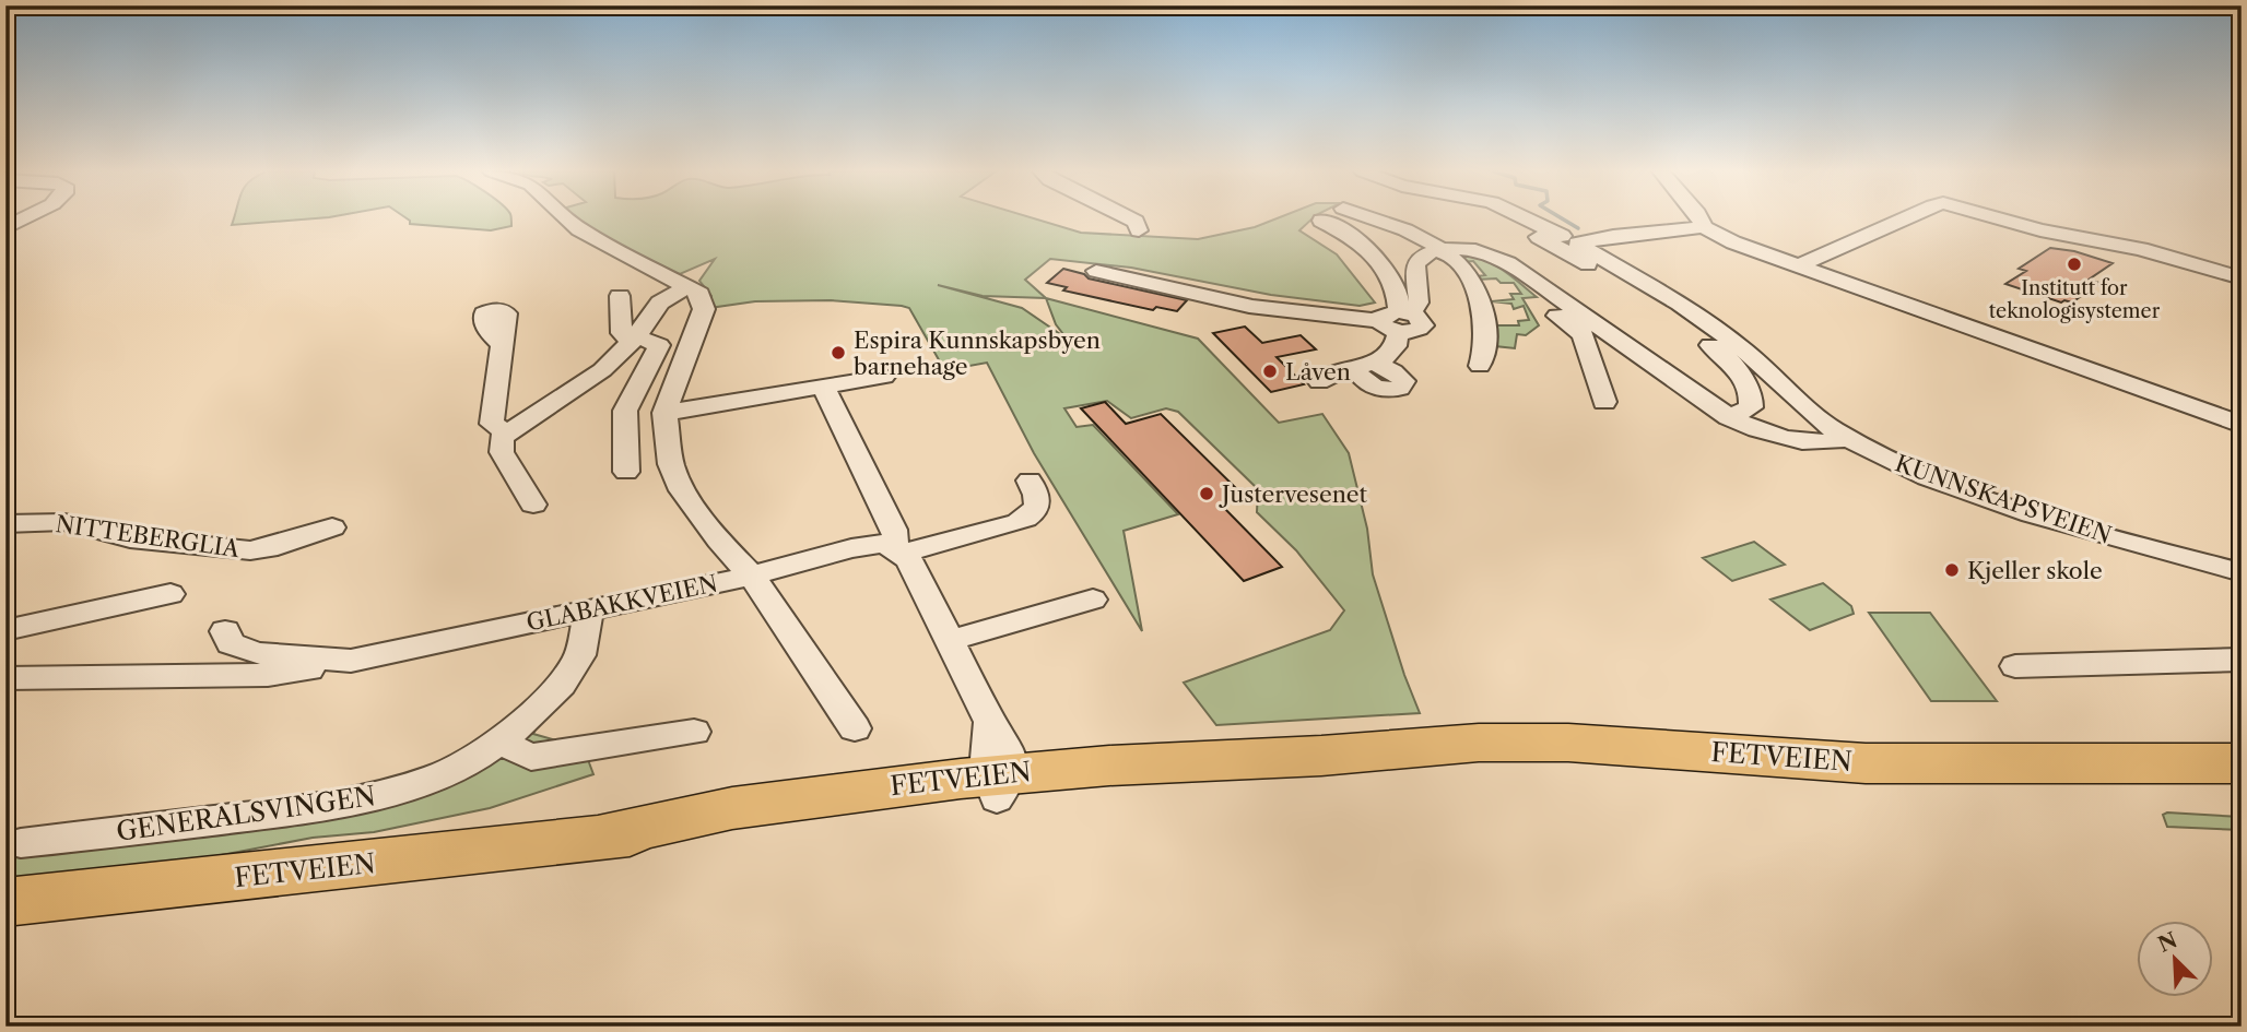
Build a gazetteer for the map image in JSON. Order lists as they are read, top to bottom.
{
  "streets": {
    "highway": ["FETVEIEN"],
    "street": [
      "KUNNSKAPSVEIEN",
      "NITTEBERGLIA",
      "GLABAKKVEIEN",
      "GENERALSVINGEN"
    ]
  },
  "crossings": [
    ["GLABAKKVEIEN", "GENERALSVINGEN"]
  ],
  "places": [
    "Institutt for teknologisystemer",
    "Espira Kunnskapsbyen barnehage",
    "Låven",
    "Justervesenet",
    "Kjeller skole"
  ],
  "north": "top left"
}
